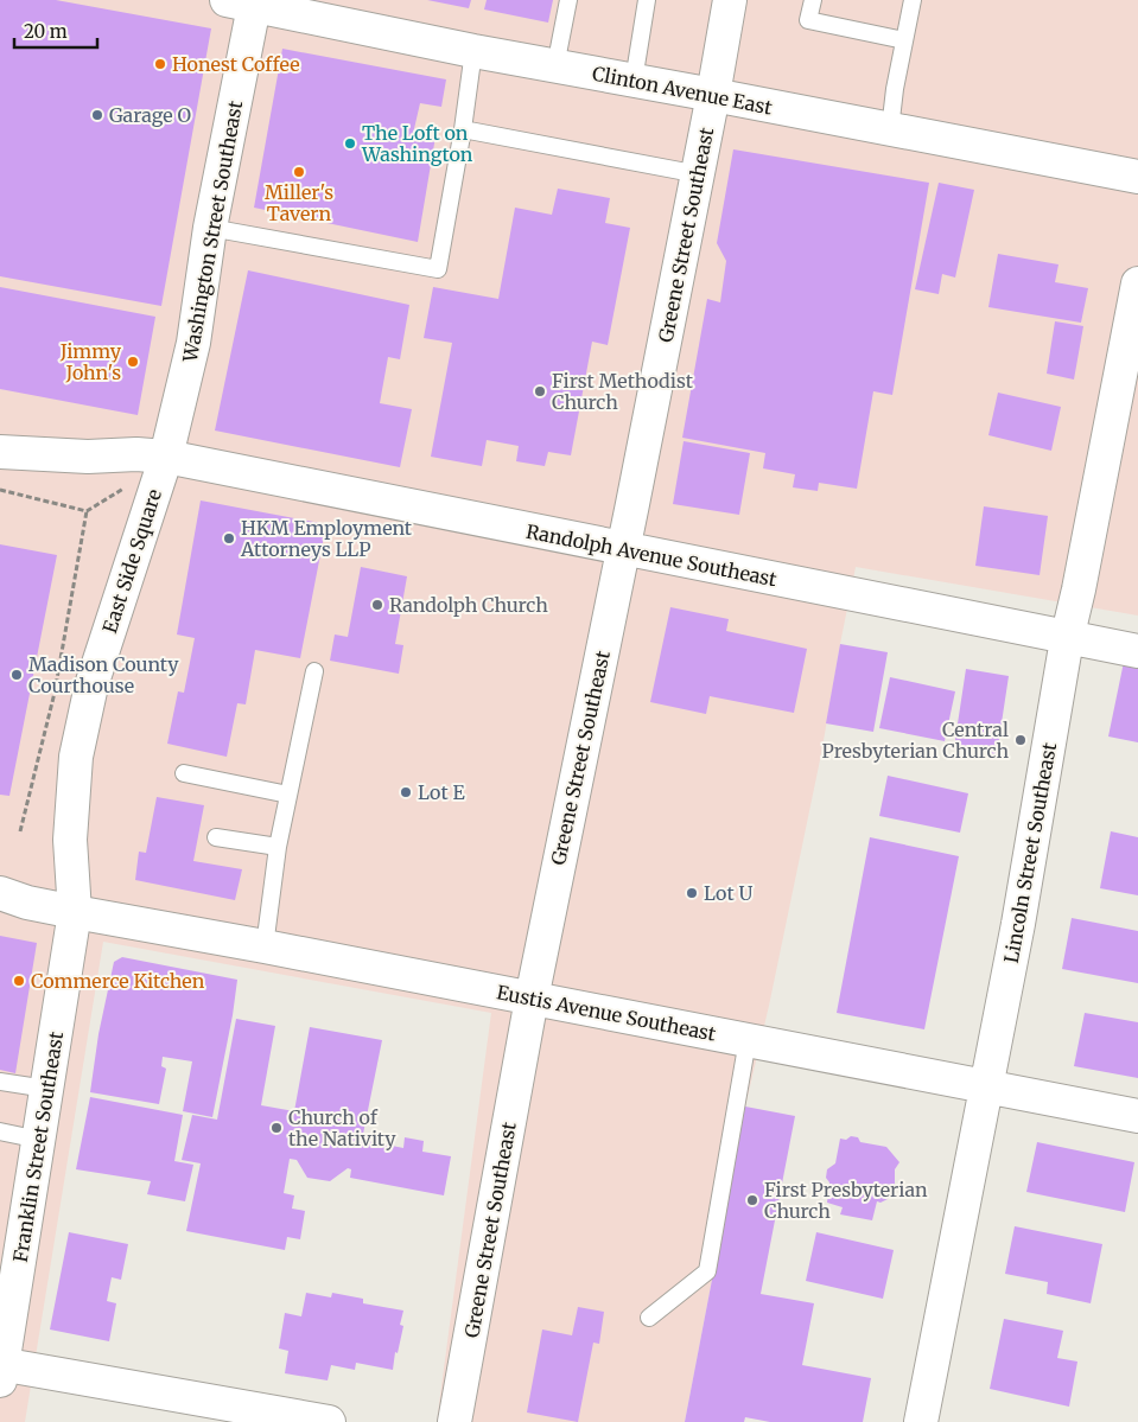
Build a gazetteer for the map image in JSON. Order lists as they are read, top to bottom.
{
  "streets": {
    "street": [
      "Clinton Avenue East",
      "Washington Street Southeast",
      "Greene Street Southeast",
      "Randolph Avenue Southeast",
      "East Side Square",
      "Lincoln Street Southeast",
      "Eustis Avenue Southeast",
      "Franklin Street Southeast"
    ]
  },
  "crossings": [
    ["Clinton Avenue East", "Washington Street Southeast"],
    ["Clinton Avenue East", "Greene Street Southeast"],
    ["Washington Street Southeast", "Randolph Avenue Southeast"],
    ["Washington Street Southeast", "East Side Square"],
    ["Greene Street Southeast", "Randolph Avenue Southeast"],
    ["Greene Street Southeast", "Eustis Avenue Southeast"],
    ["Randolph Avenue Southeast", "East Side Square"],
    ["Randolph Avenue Southeast", "Lincoln Street Southeast"],
    ["East Side Square", "Eustis Avenue Southeast"],
    ["East Side Square", "Franklin Street Southeast"],
    ["Lincoln Street Southeast", "Eustis Avenue Southeast"],
    ["Eustis Avenue Southeast", "Franklin Street Southeast"]
  ],
  "places": [
    "Honest Coffee",
    "Garage O",
    "The Loft on Washington",
    "Miller's Tavern",
    "Jimmy John's",
    "First Methodist Church",
    "HKM Employment Attorneys LLP",
    "Randolph Church",
    "Madison County Courthouse",
    "Central Presbyterian Church",
    "Lot E",
    "Lot U",
    "Commerce Kitchen",
    "Church of the Nativity",
    "First Presbyterian Church"
  ],
  "scale_bar": "20 m"
}
